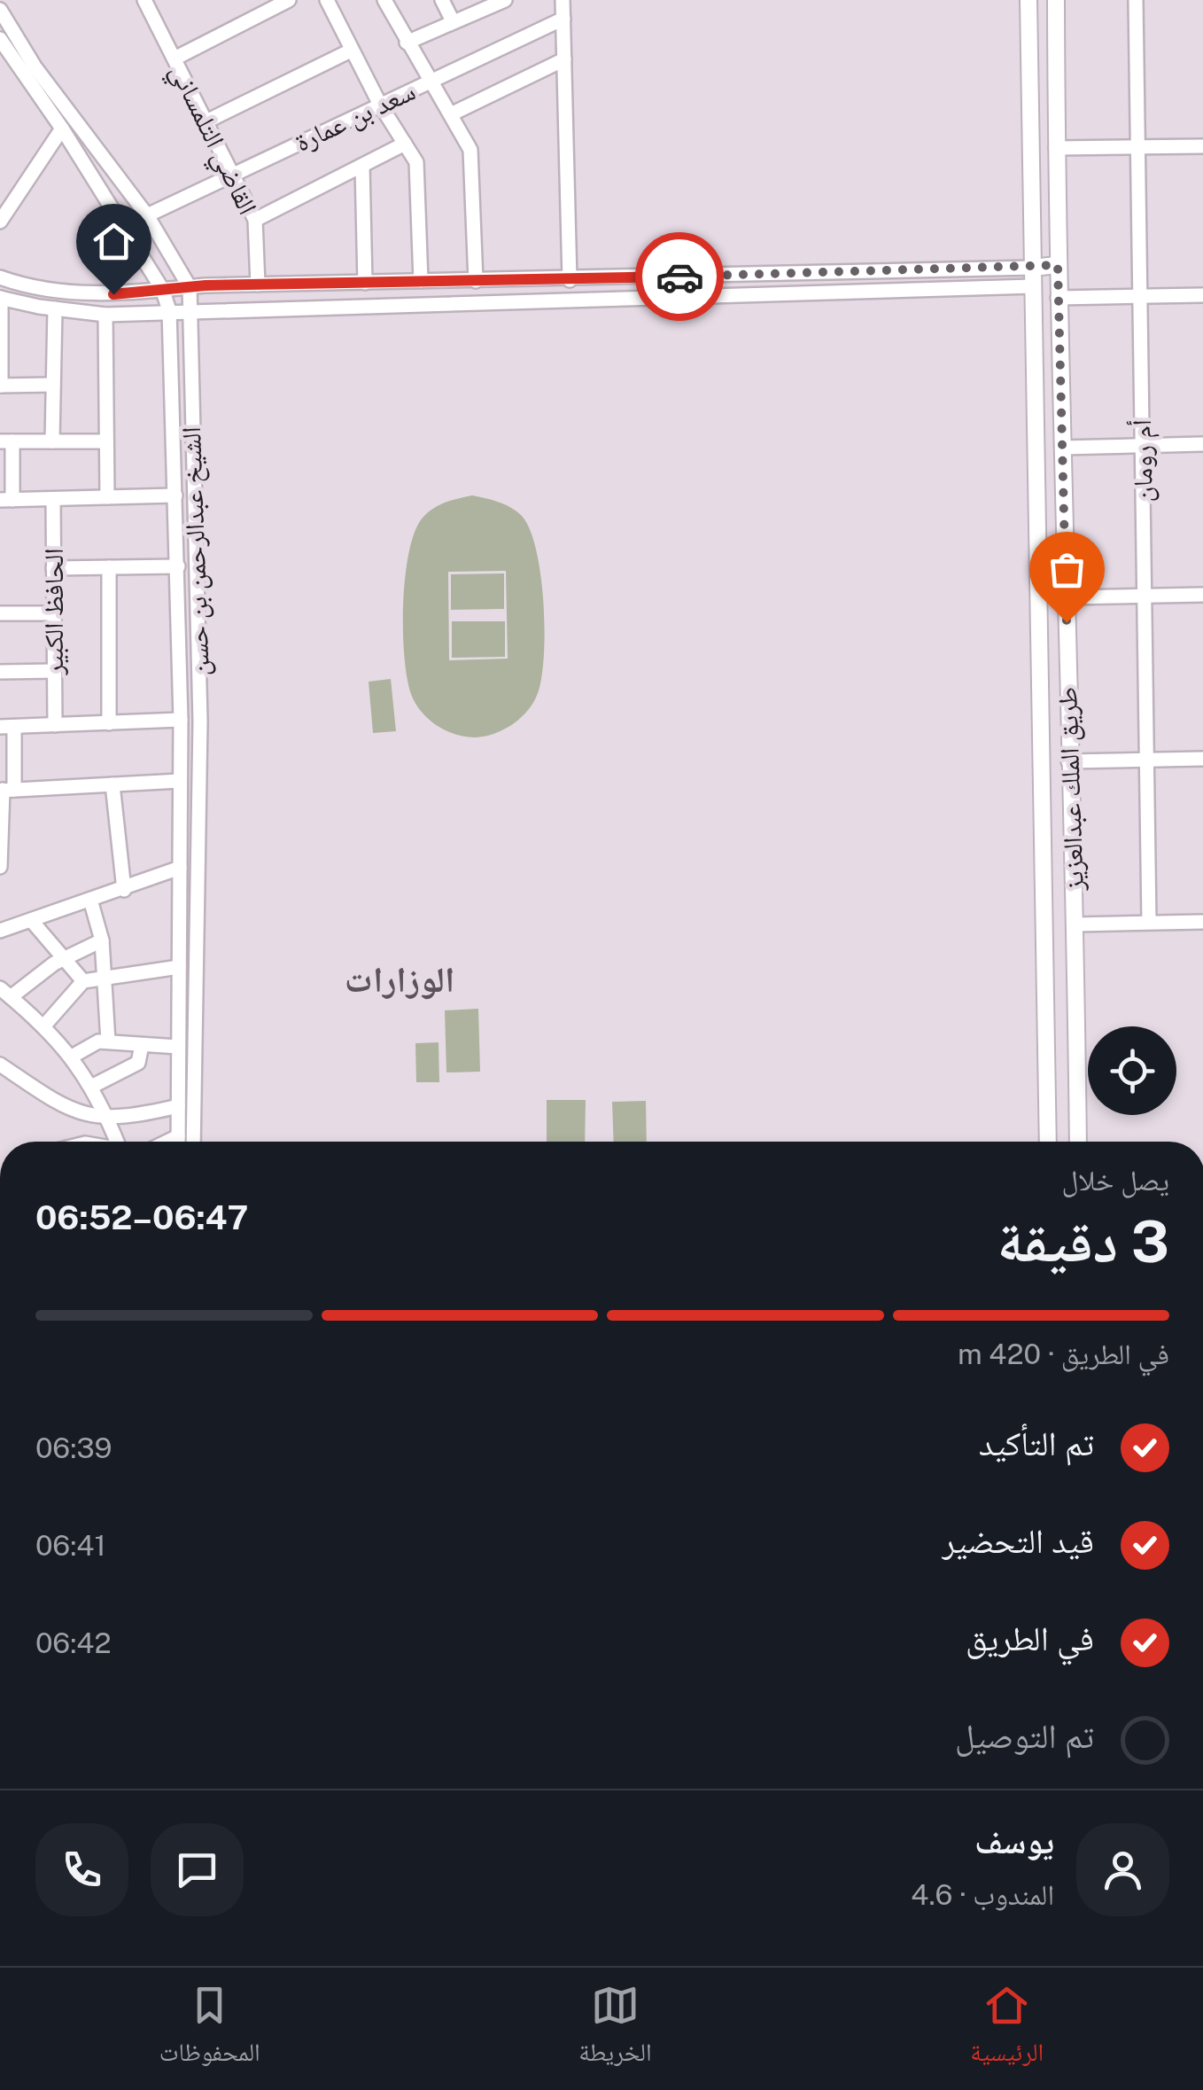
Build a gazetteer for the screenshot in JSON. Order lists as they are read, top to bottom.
{
  "streets": {
    "main road": ["طريق الملك عبدالعزيز"],
    "street": [
      "سعد بن عمارة",
      "القاضي التلمساني",
      "أم رومان",
      "الشيخ عبدالرحمن بن حسن",
      "الحافظ الكبير"
    ]
  },
  "crossings": [
    ["سعد بن عمارة", "القاضي التلمساني"]
  ],
  "districts": ["الوزارات"],
  "page": {
    "heading": ["3 دقيقة", "يصل خلال", "06:47–06:52"],
    "panel": ["يوسف", "المندوب · 4.6"],
    "bar": "في الطريق · 420 m",
    "list": [
      ["تم التأكيد", "06:39"],
      ["قيد التحضير", "06:41"],
      ["في الطريق", "06:42"],
      "تم التوصيل"
    ],
    "tabs": ["الرئيسية", "الخريطة", "المحفوظات"]
  }
}
